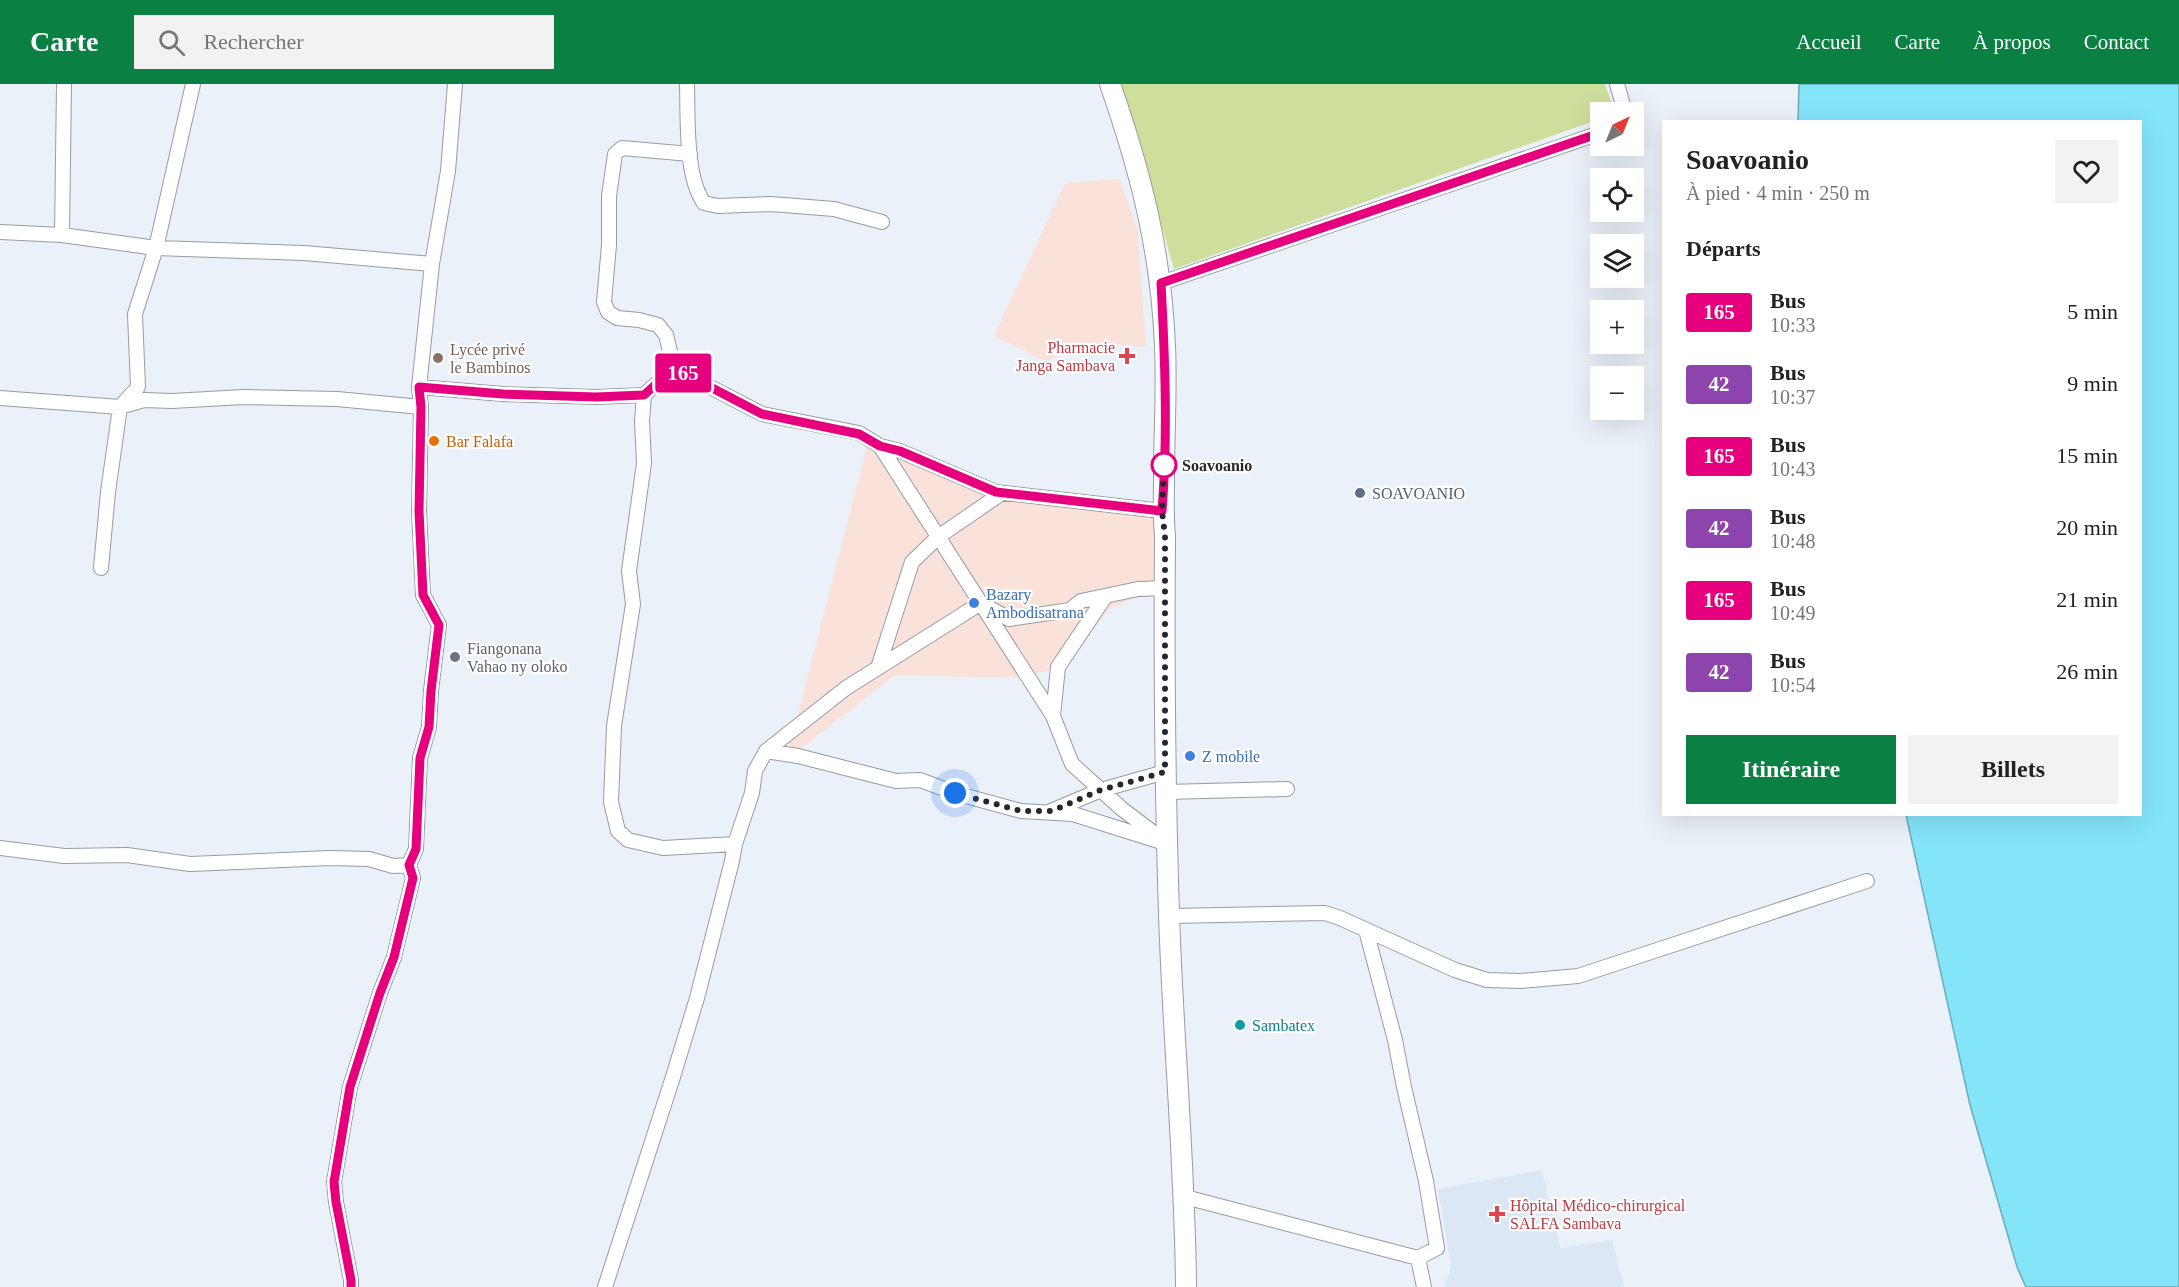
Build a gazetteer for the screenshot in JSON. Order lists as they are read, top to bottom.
{
  "places": {
    "health": ["Pharmacie Janga Sambava", "Hôpital Médico-chirurgical SALFA Sambava"],
    "other": [
      "Lycée privé le Bambinos",
      "Bar Falafa",
      "Soavoanio",
      "SOAVOANIO",
      "Bazary Ambodisatrana",
      "Fiangonana Vahao ny oloko",
      "Z mobile",
      "Sambatex"
    ]
  },
  "lines": ["bus line 165"],
  "north": "top right",
  "page": {
    "header": "Carte",
    "search": "Rechercher",
    "nav": [
      "Accueil",
      "Carte",
      "À propos",
      "Contact"
    ],
    "on_map": "165",
    "map_buttons": ["+", "−"],
    "heading": [
      ["Soavoanio", "À pied · 4 min · 250 m"],
      "Départs"
    ],
    "list": [
      {
        "mark": "165",
        "name": "Bus",
        "note": "10:33",
        "value": "5 min"
      },
      {
        "mark": "42",
        "name": "Bus",
        "note": "10:37",
        "value": "9 min"
      },
      {
        "mark": "165",
        "name": "Bus",
        "note": "10:43",
        "value": "15 min"
      },
      {
        "mark": "42",
        "name": "Bus",
        "note": "10:48",
        "value": "20 min"
      },
      {
        "mark": "165",
        "name": "Bus",
        "note": "10:49",
        "value": "21 min"
      },
      {
        "mark": "42",
        "name": "Bus",
        "note": "10:54",
        "value": "26 min"
      }
    ],
    "buttons": ["Itinéraire", "Billets"]
  }
}
